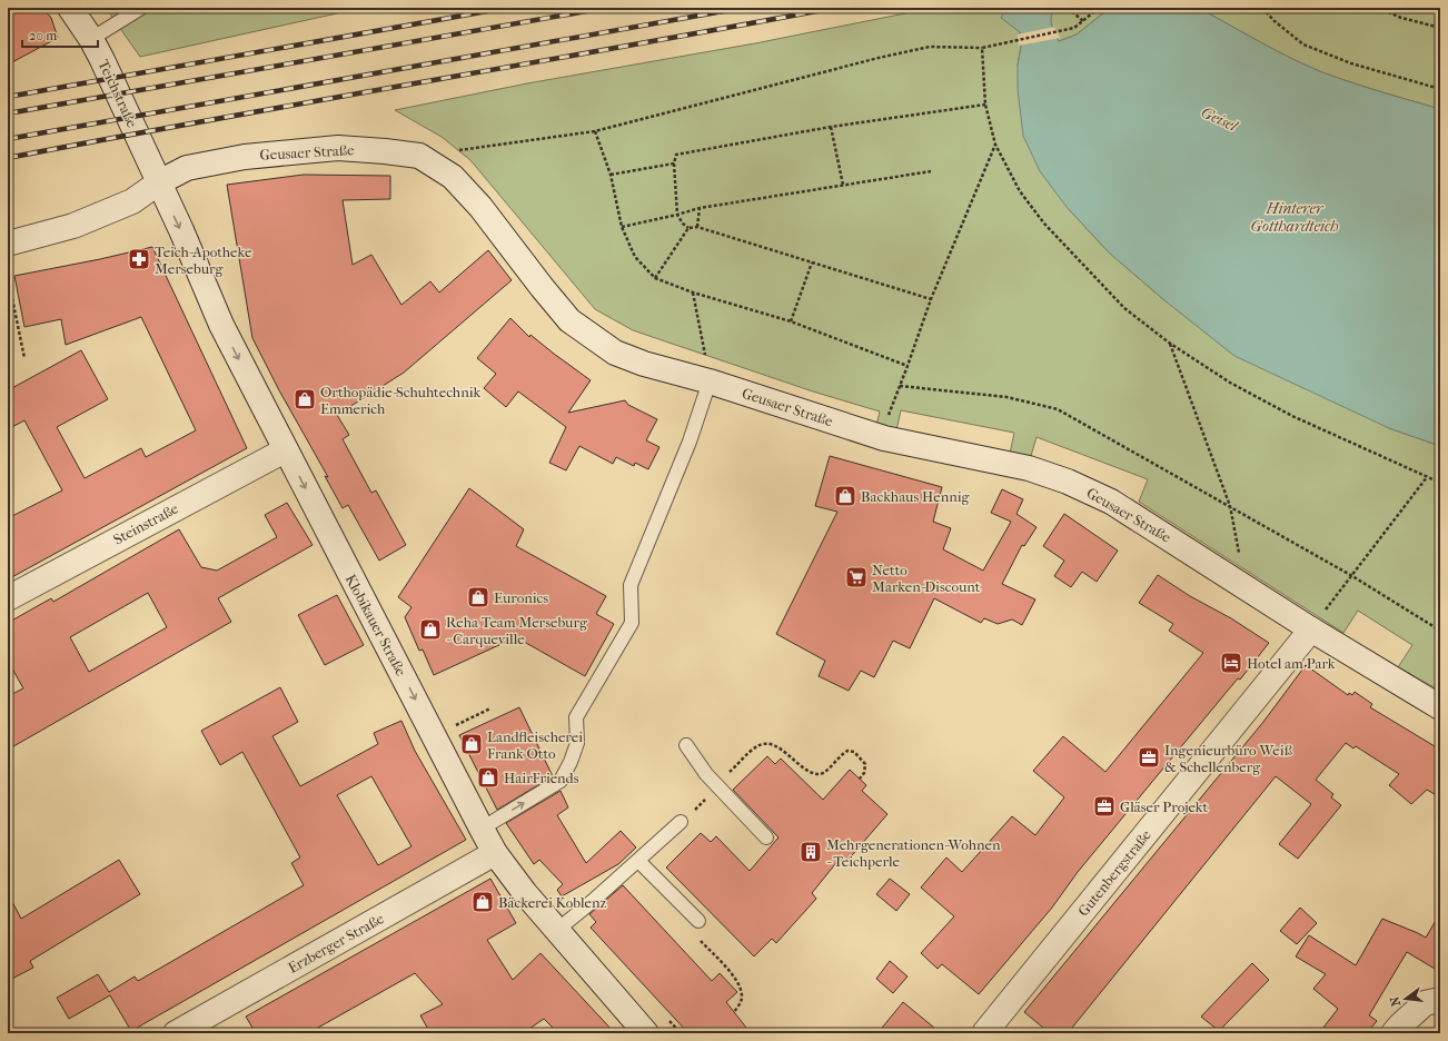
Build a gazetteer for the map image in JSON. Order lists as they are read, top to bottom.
{
  "streets": {
    "street": [
      "Teichstraße",
      "Geusaer Straße",
      "Steinstraße",
      "Klobikauer Straße",
      "Gutenbergstraße",
      "Erzberger Straße"
    ]
  },
  "crossings": [
    ["Teichstraße", "Geusaer Straße"],
    ["Teichstraße", "Klobikauer Straße"],
    ["Geusaer Straße", "Klobikauer Straße"],
    ["Geusaer Straße", "Gutenbergstraße"],
    ["Steinstraße", "Klobikauer Straße"],
    ["Klobikauer Straße", "Erzberger Straße"]
  ],
  "one_way": ["Klobikauer Straße"],
  "water": ["Geisel", "Hinterer Gotthardteich"],
  "places": {
    "pharmacy": ["Teich-Apotheke Merseburg"],
    "shop": [
      "Orthopädie-Schuhtechnik Emmerich",
      "Backhaus Hennig",
      "Euronics",
      "Reha Team Merseburg - Carqueville",
      "Landfleischerei Frank Otto",
      "HairFriends",
      "Bäckerei Koblenz"
    ],
    "supermarket": ["Netto Marken-Discount"],
    "hotel": ["Hotel am Park"],
    "office": ["Ingenieurbüro Weiß & Schellenberg", "Gläser Projekt"],
    "building": ["Mehrgenerationen-Wohnen - Teichperle"]
  },
  "scale_bar": "20 m",
  "north": "left"
}
